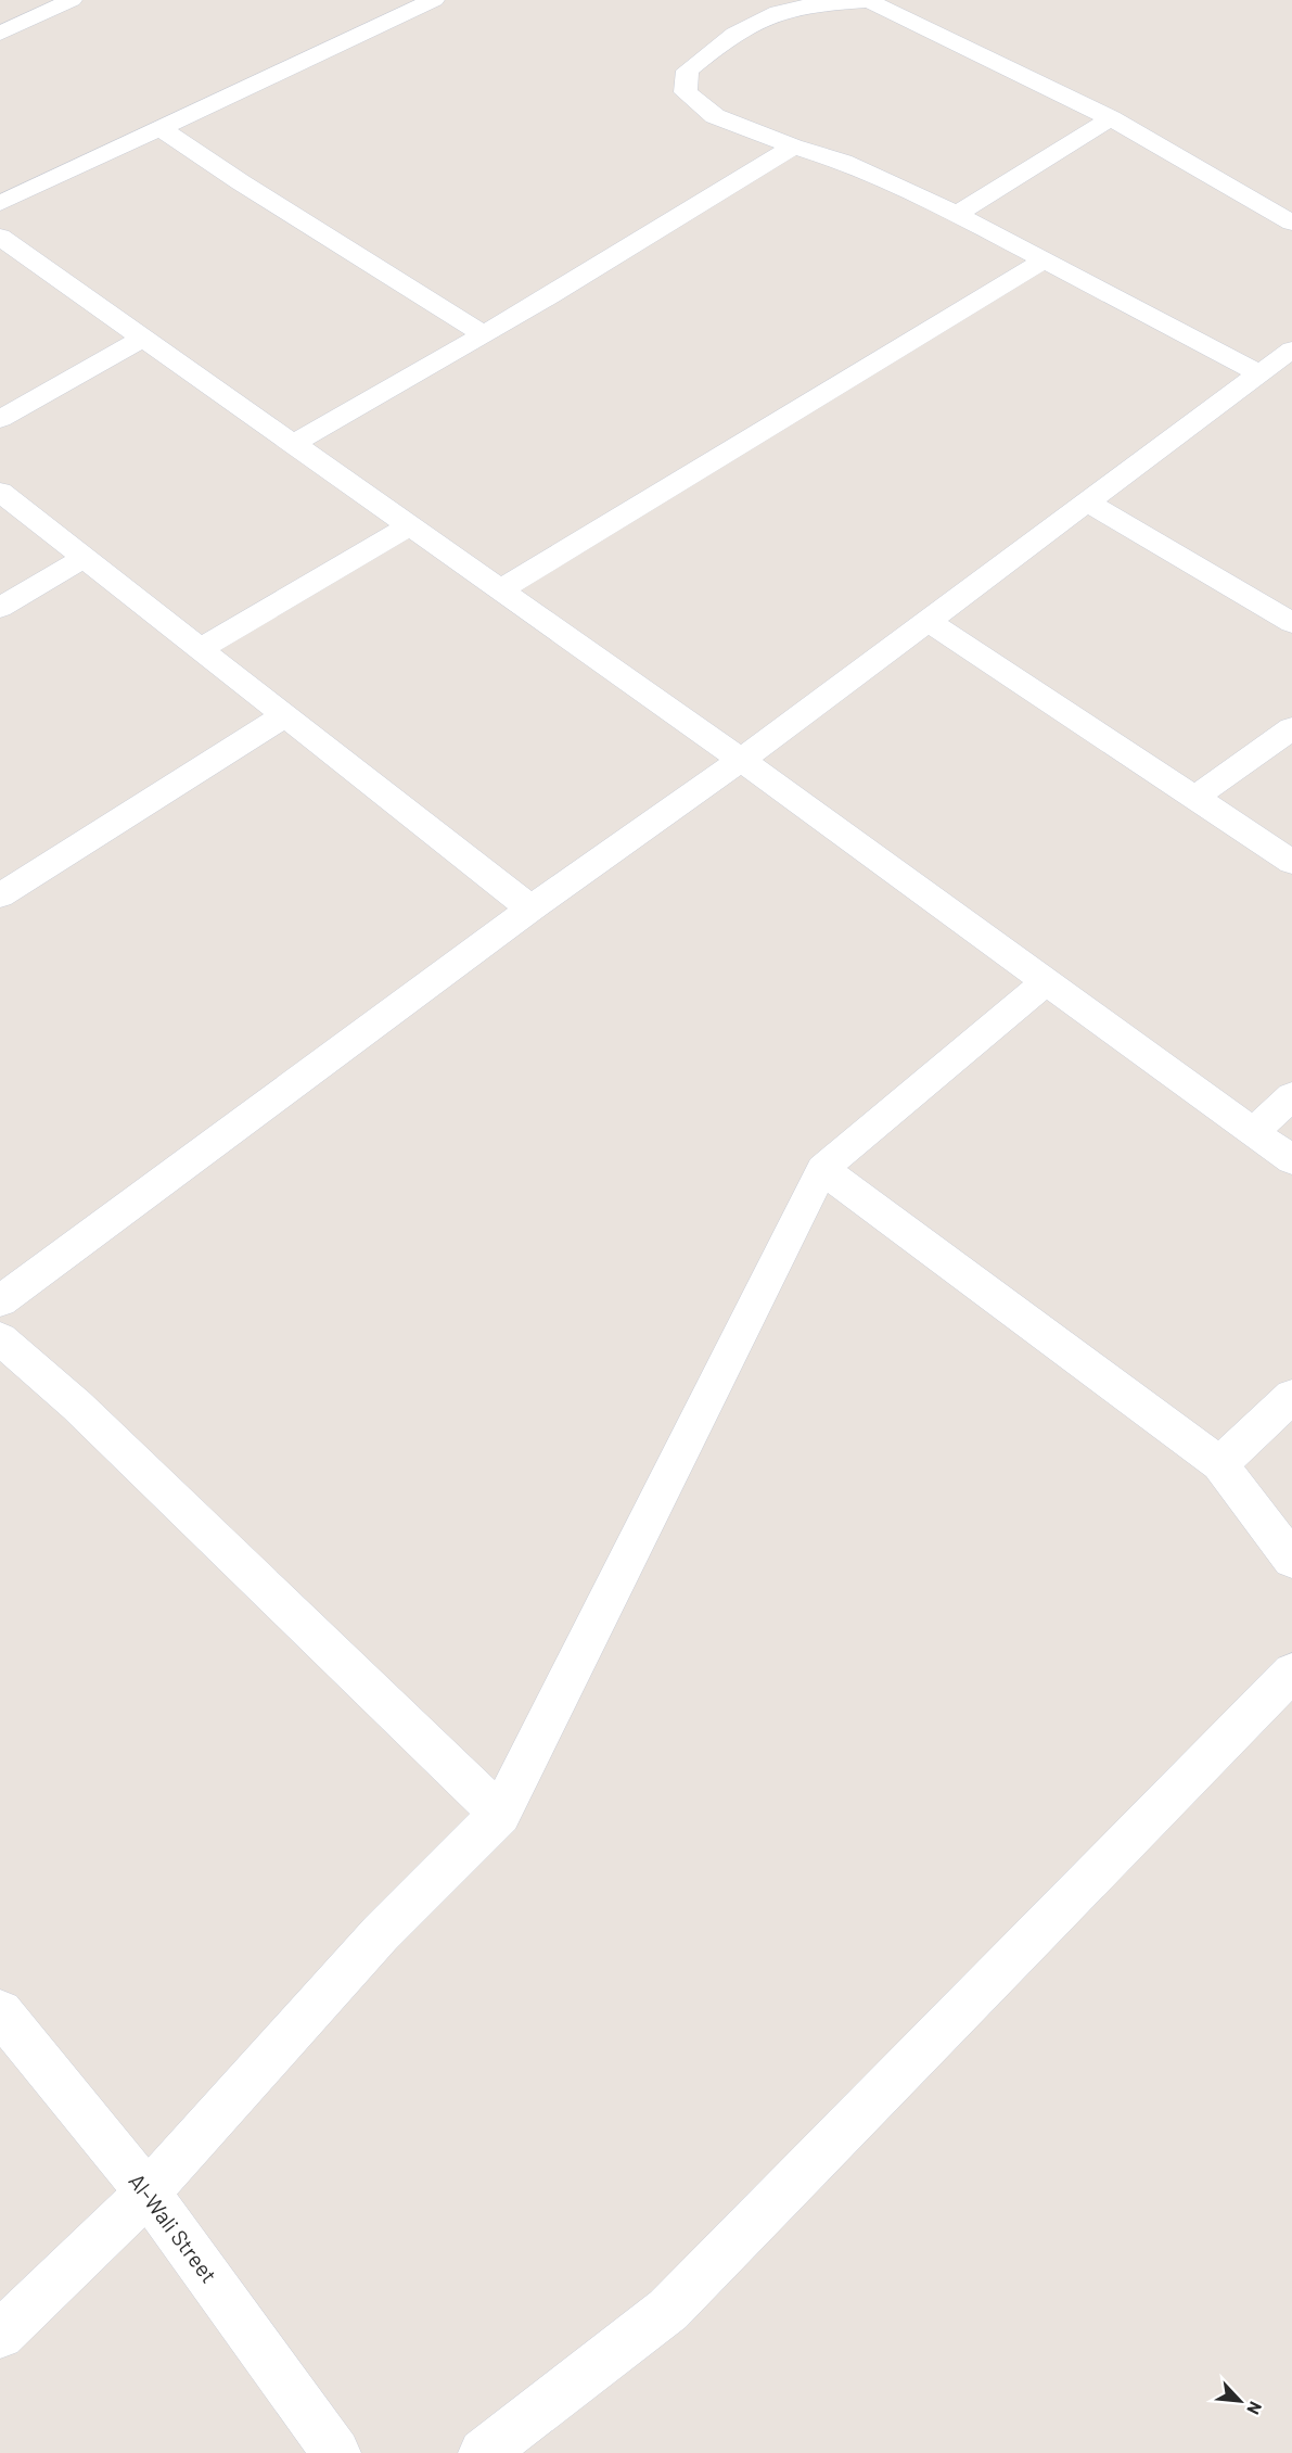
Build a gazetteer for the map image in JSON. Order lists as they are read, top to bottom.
{
  "streets": {
    "street": ["Al-Wali Street"]
  },
  "north": "bottom right"
}
